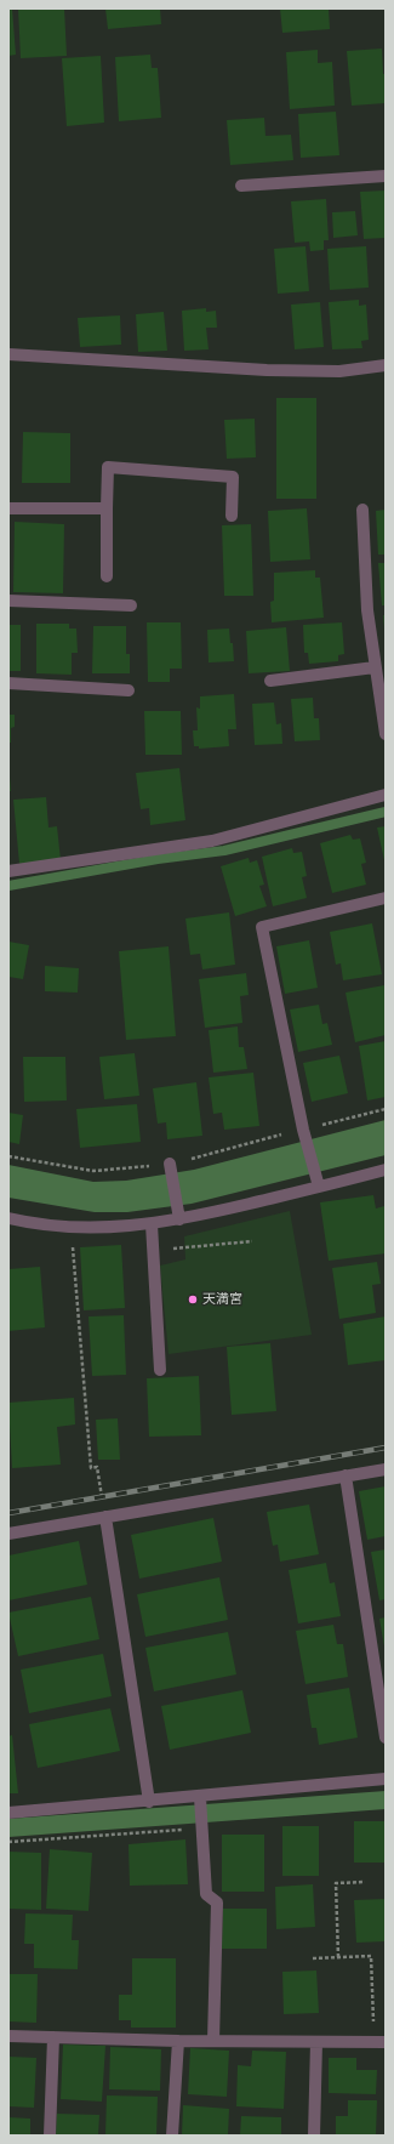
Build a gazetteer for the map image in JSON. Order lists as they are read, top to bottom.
{
  "places": ["天満宮"]
}
